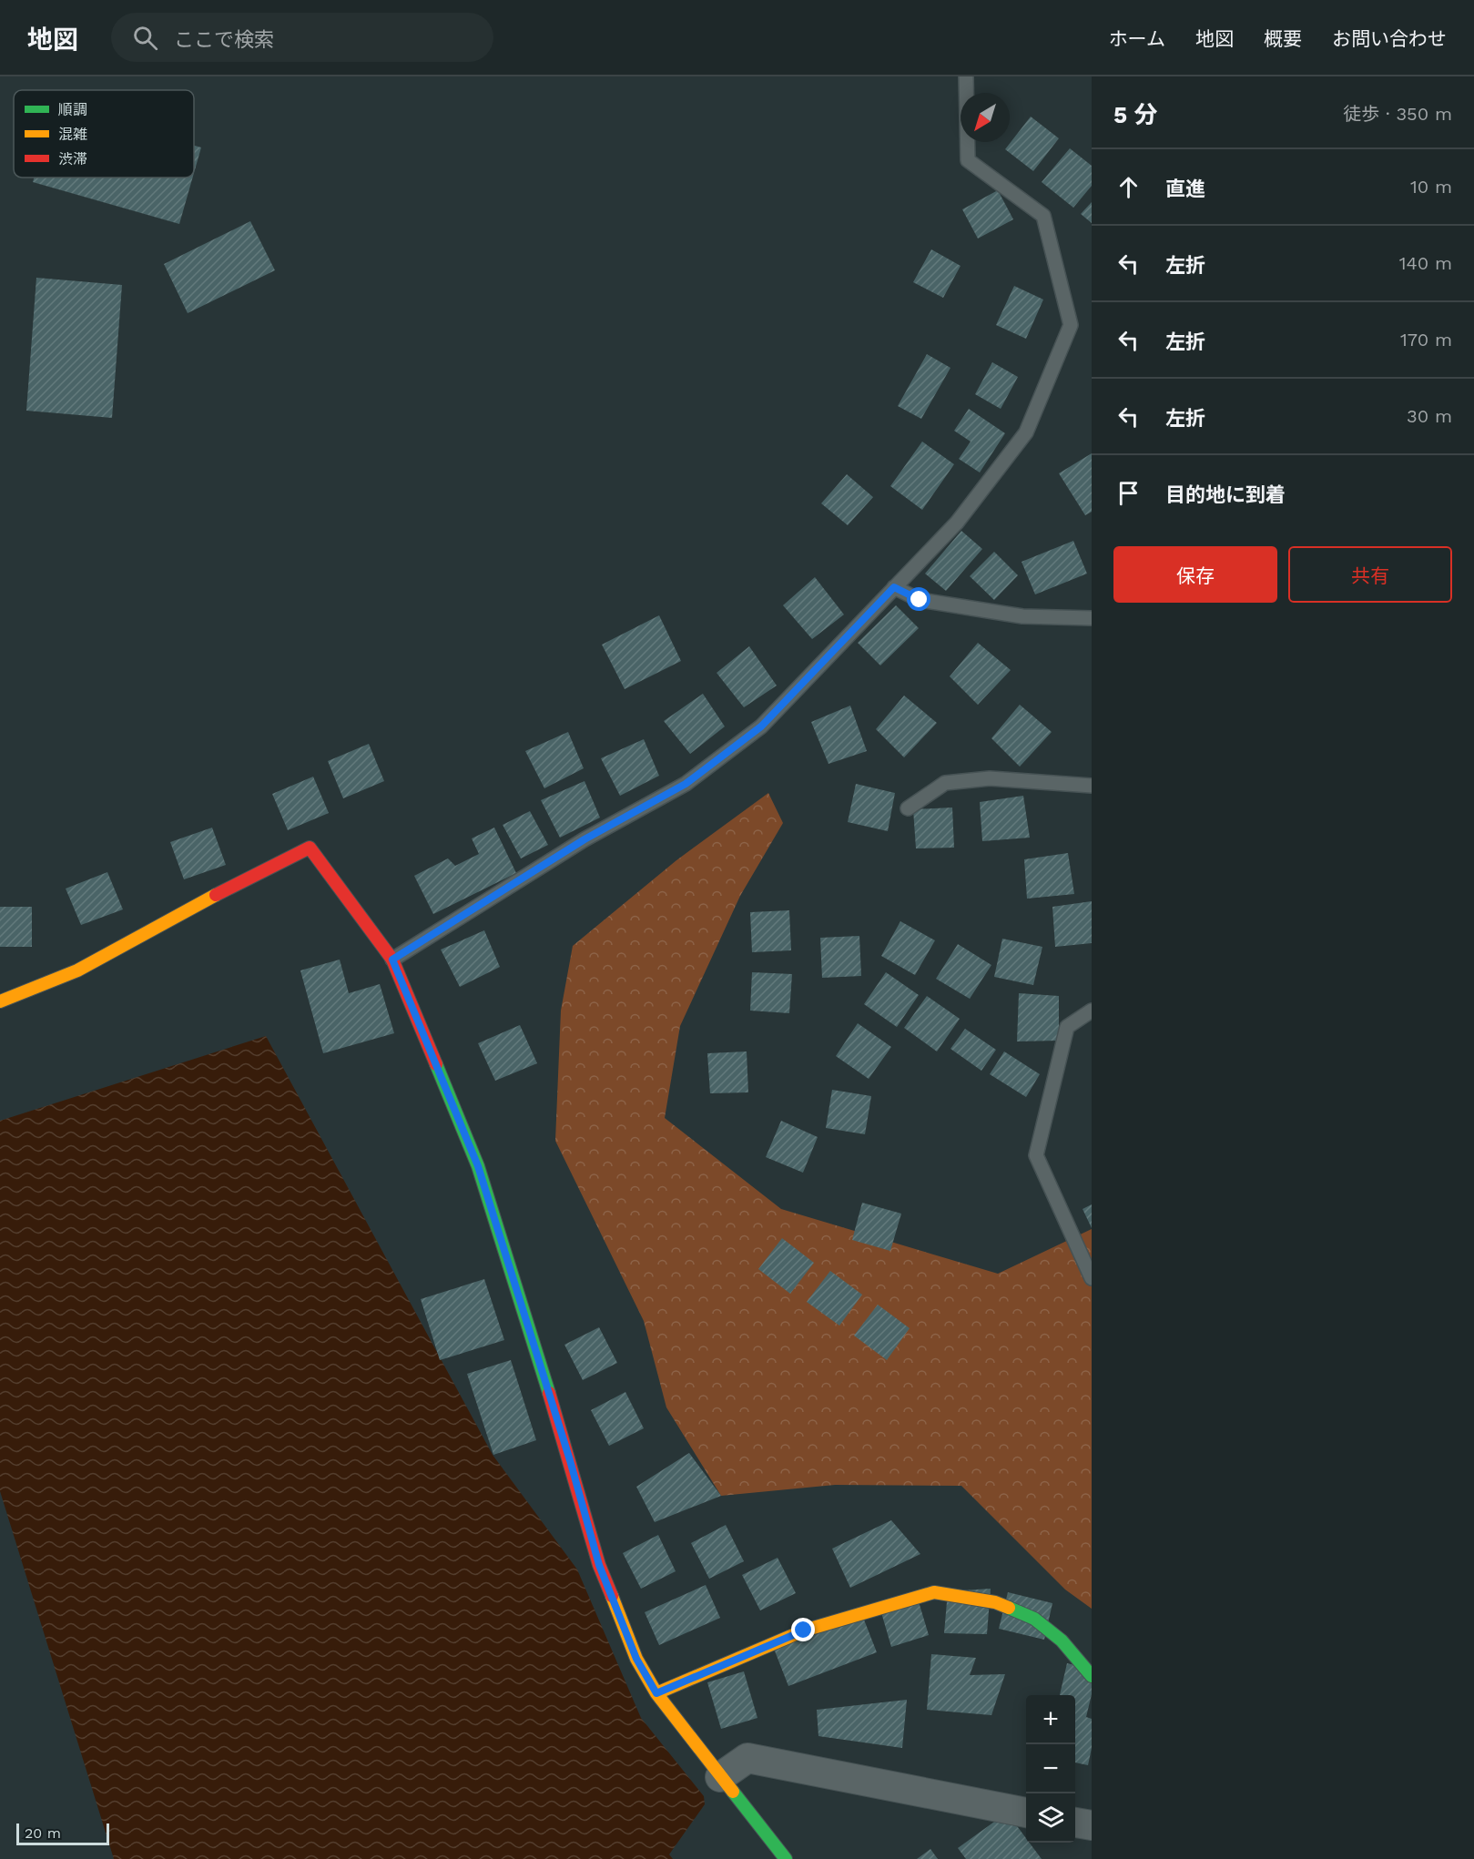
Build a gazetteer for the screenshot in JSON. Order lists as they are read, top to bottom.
{
  "legend": ["順調", "混雑", "渋滞"],
  "scale_bar": "20 m",
  "north": "bottom left",
  "page": {
    "header": "地図",
    "search": "ここで検索",
    "nav": [
      "ホーム",
      "地図",
      "概要",
      "お問い合わせ"
    ],
    "heading": ["5 分", "徒歩 · 350 m"],
    "list": [
      ["直進", "10 m"],
      ["左折", "140 m"],
      ["左折", "170 m"],
      ["左折", "30 m"],
      "目的地に到着"
    ],
    "buttons": ["保存", "共有"],
    "map_buttons": ["+", "−"],
    "scale": "20 m"
  }
}
